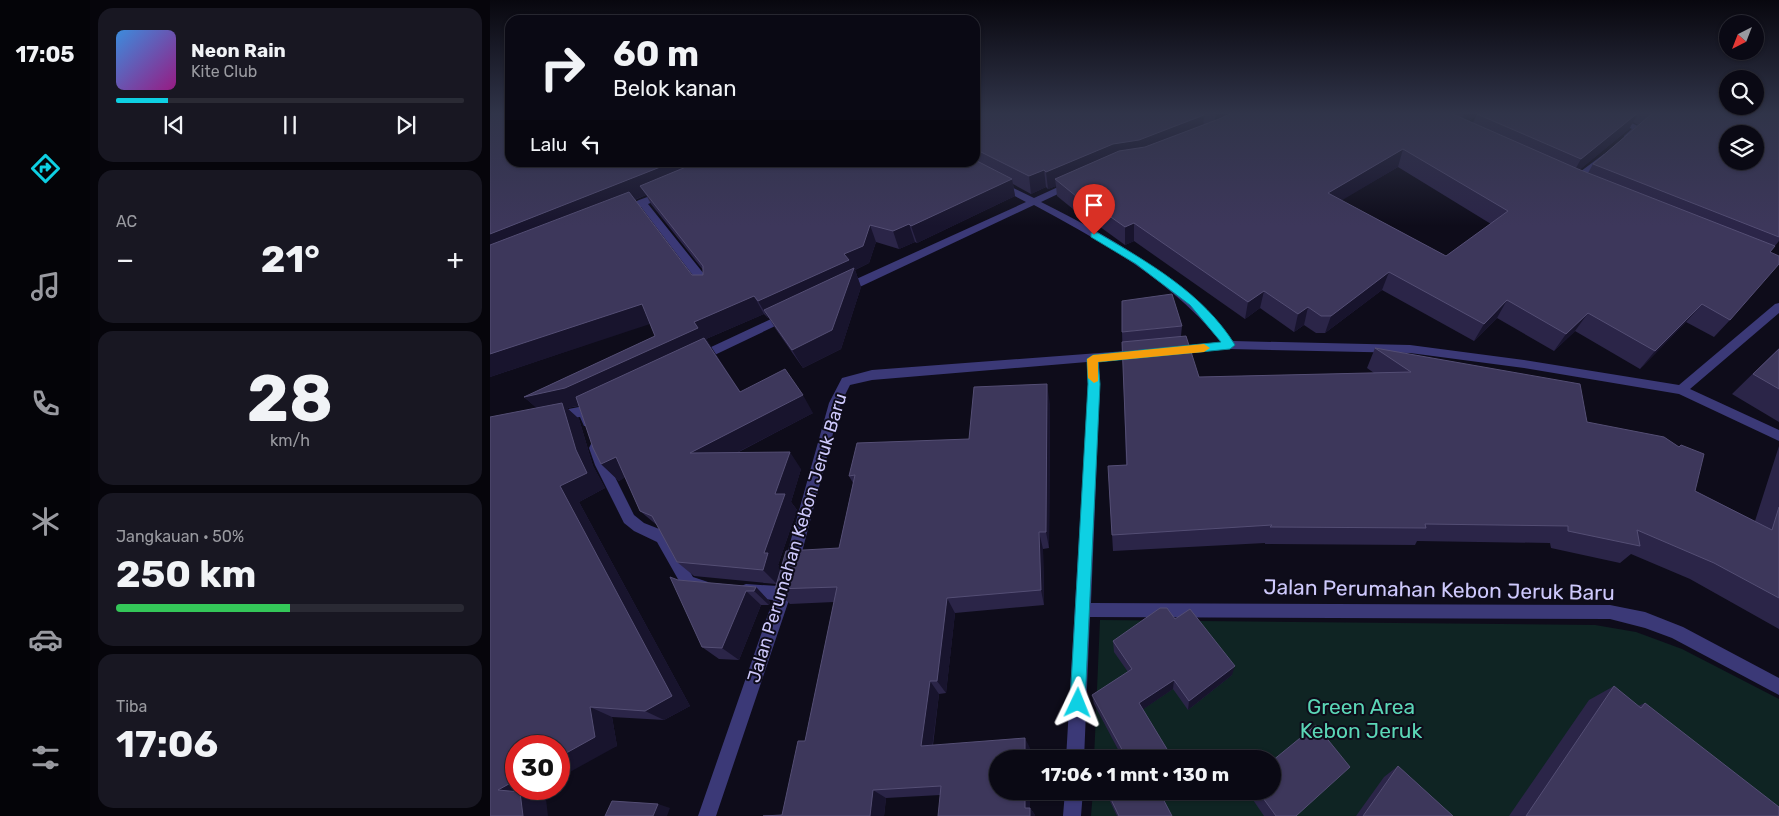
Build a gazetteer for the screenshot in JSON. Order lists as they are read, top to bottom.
{
  "streets": {
    "street": ["Jalan Perumahan Kebon Jeruk Baru"]
  },
  "parks": ["Green Area Kebon Jeruk"],
  "north": "bottom left",
  "page": {
    "tabs": "17:05",
    "turn": ["60 m", "Belok kanan"],
    "song": ["Neon Rain", "Kite Club"],
    "then": "Lalu",
    "tile": [
      "AC",
      ["28", "km/h"],
      ["Jangkauan · 50%", "250 km"],
      ["Tiba", "17:06"]
    ],
    "heat": ["−", "21°", "+"],
    "limit": "30",
    "trip": "17:06 · 1 mnt · 130 m"
  }
}
